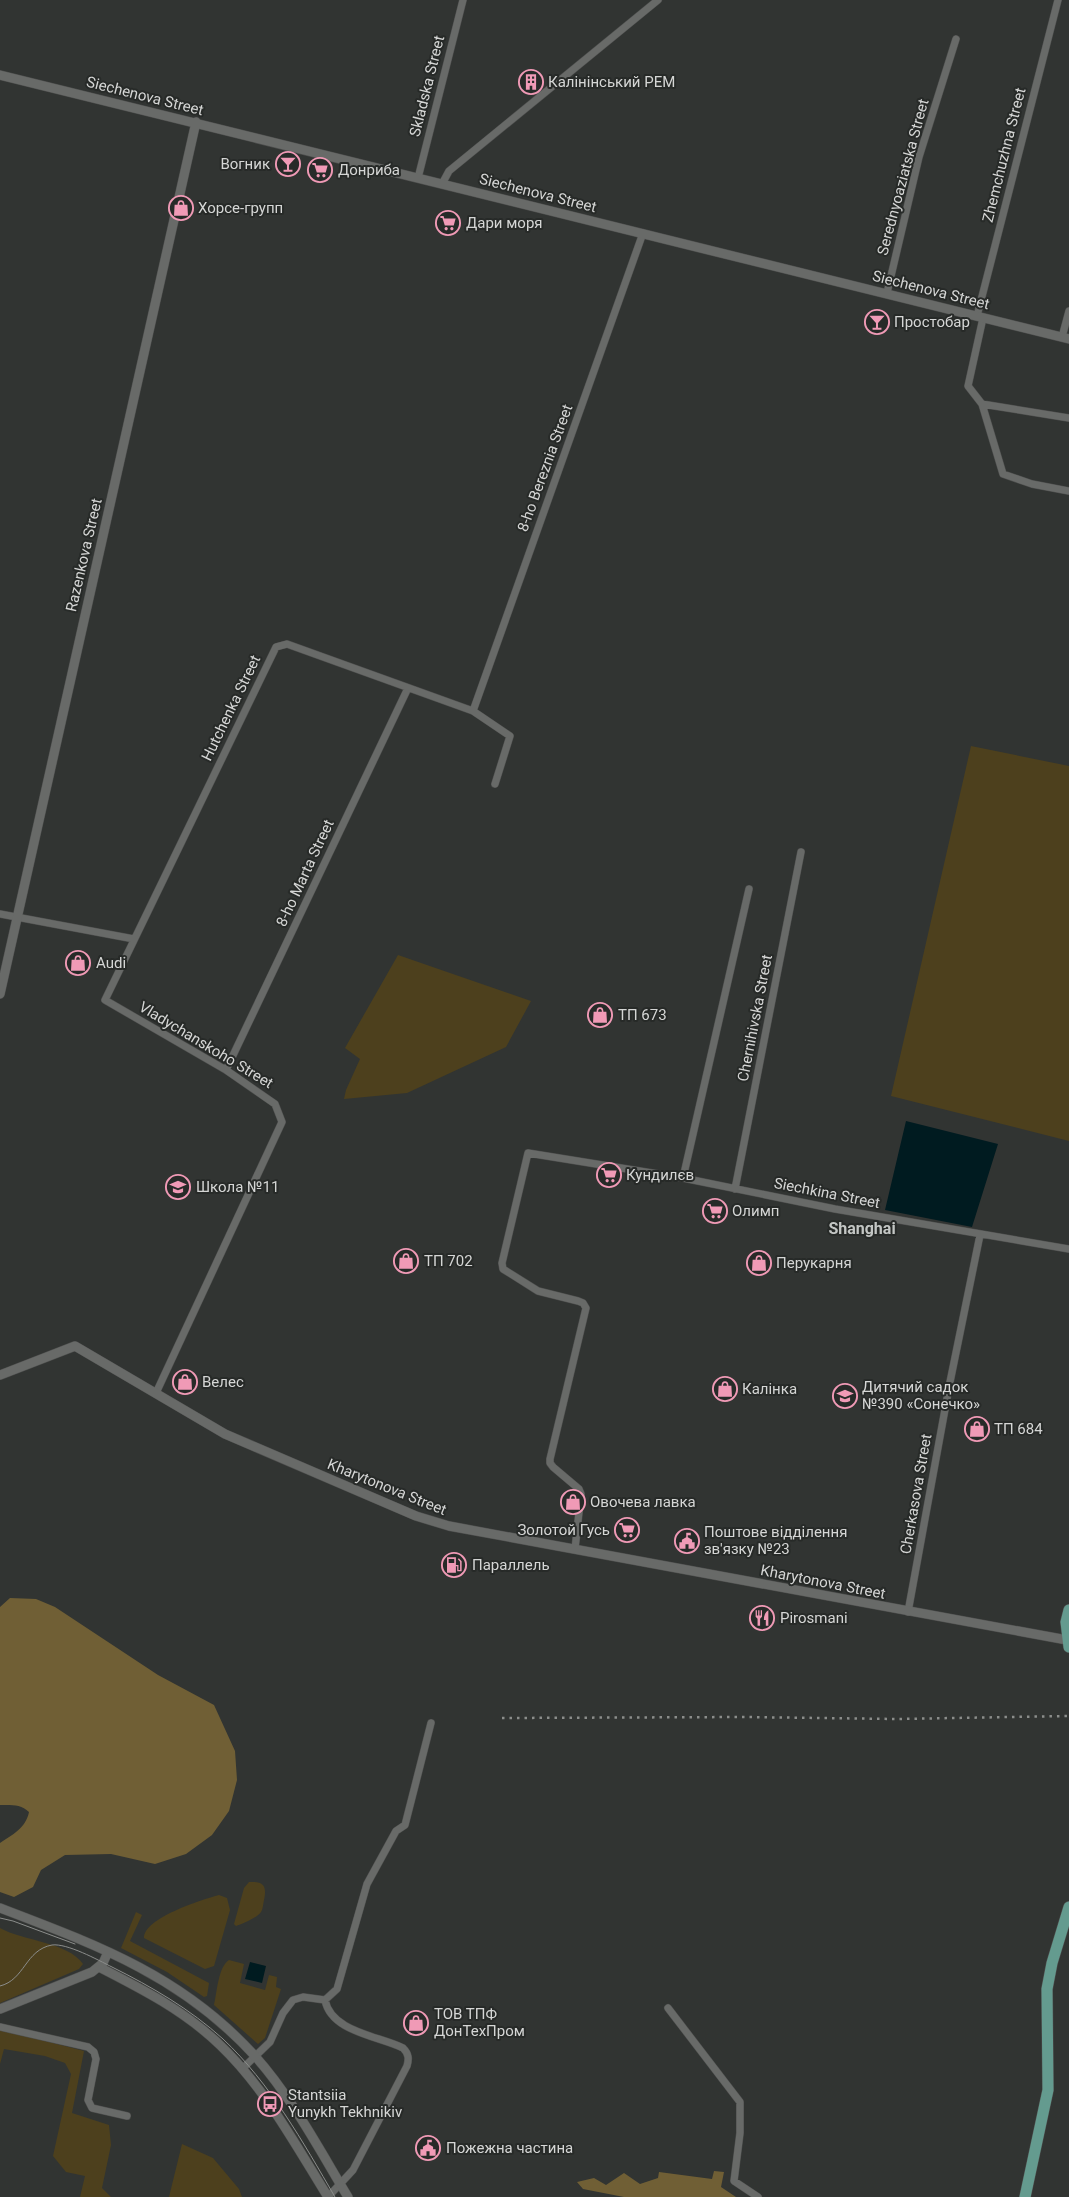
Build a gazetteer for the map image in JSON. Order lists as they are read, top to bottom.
{
  "streets": {
    "street": [
      "Skladska Street",
      "Siechenova Street",
      "Zhemchuzhna Street",
      "Serednyoaziatska Street",
      "8-ho Bereznia Street",
      "Razenkova Street",
      "Hutchenka Street",
      "8-ho Marta Street",
      "Chernihivska Street",
      "Vladychanskoho Street",
      "Siechkina Street",
      "Kharytonova Street",
      "Cherkasova Street"
    ]
  },
  "crossings": [
    ["Skladska Street", "Siechenova Street"],
    ["Siechenova Street", "Zhemchuzhna Street"],
    ["Siechenova Street", "Serednyoaziatska Street"],
    ["Siechenova Street", "8-ho Bereznia Street"],
    ["Siechenova Street", "Razenkova Street"],
    ["8-ho Bereznia Street", "Hutchenka Street"],
    ["Hutchenka Street", "8-ho Marta Street"],
    ["Hutchenka Street", "Vladychanskoho Street"],
    ["8-ho Marta Street", "Vladychanskoho Street"],
    ["Chernihivska Street", "Siechkina Street"],
    ["Vladychanskoho Street", "Kharytonova Street"],
    ["Siechkina Street", "Kharytonova Street"],
    ["Siechkina Street", "Cherkasova Street"],
    ["Kharytonova Street", "Cherkasova Street"]
  ],
  "districts": ["Shanghai"],
  "places": {
    "building": ["Калінінський РЕМ"],
    "bar": ["Вогник", "Простобар"],
    "supermarket": [
      "Донриба",
      "Дари моря",
      "Кундилєв",
      "Олимп",
      "Золотой Гусь"
    ],
    "shop": [
      "Хорсе-групп",
      "Audi",
      "ТП 673",
      "ТП 702",
      "Перукарня",
      "Велес",
      "Калінка",
      "ТП 684",
      "Овочева лавка",
      "ТОВ ТПФ ДонТехПром"
    ],
    "school or university": ["Школа №11", "Дитячий садок №390 «Сонечко»"],
    "public building": ["Поштове відділення зв'язку №23", "Пожежна частина"],
    "fuel station": ["Параллель"],
    "restaurant": ["Pirosmani"],
    "bus stop": ["Stantsiia Yunykh Tekhnikiv"]
  }
}
